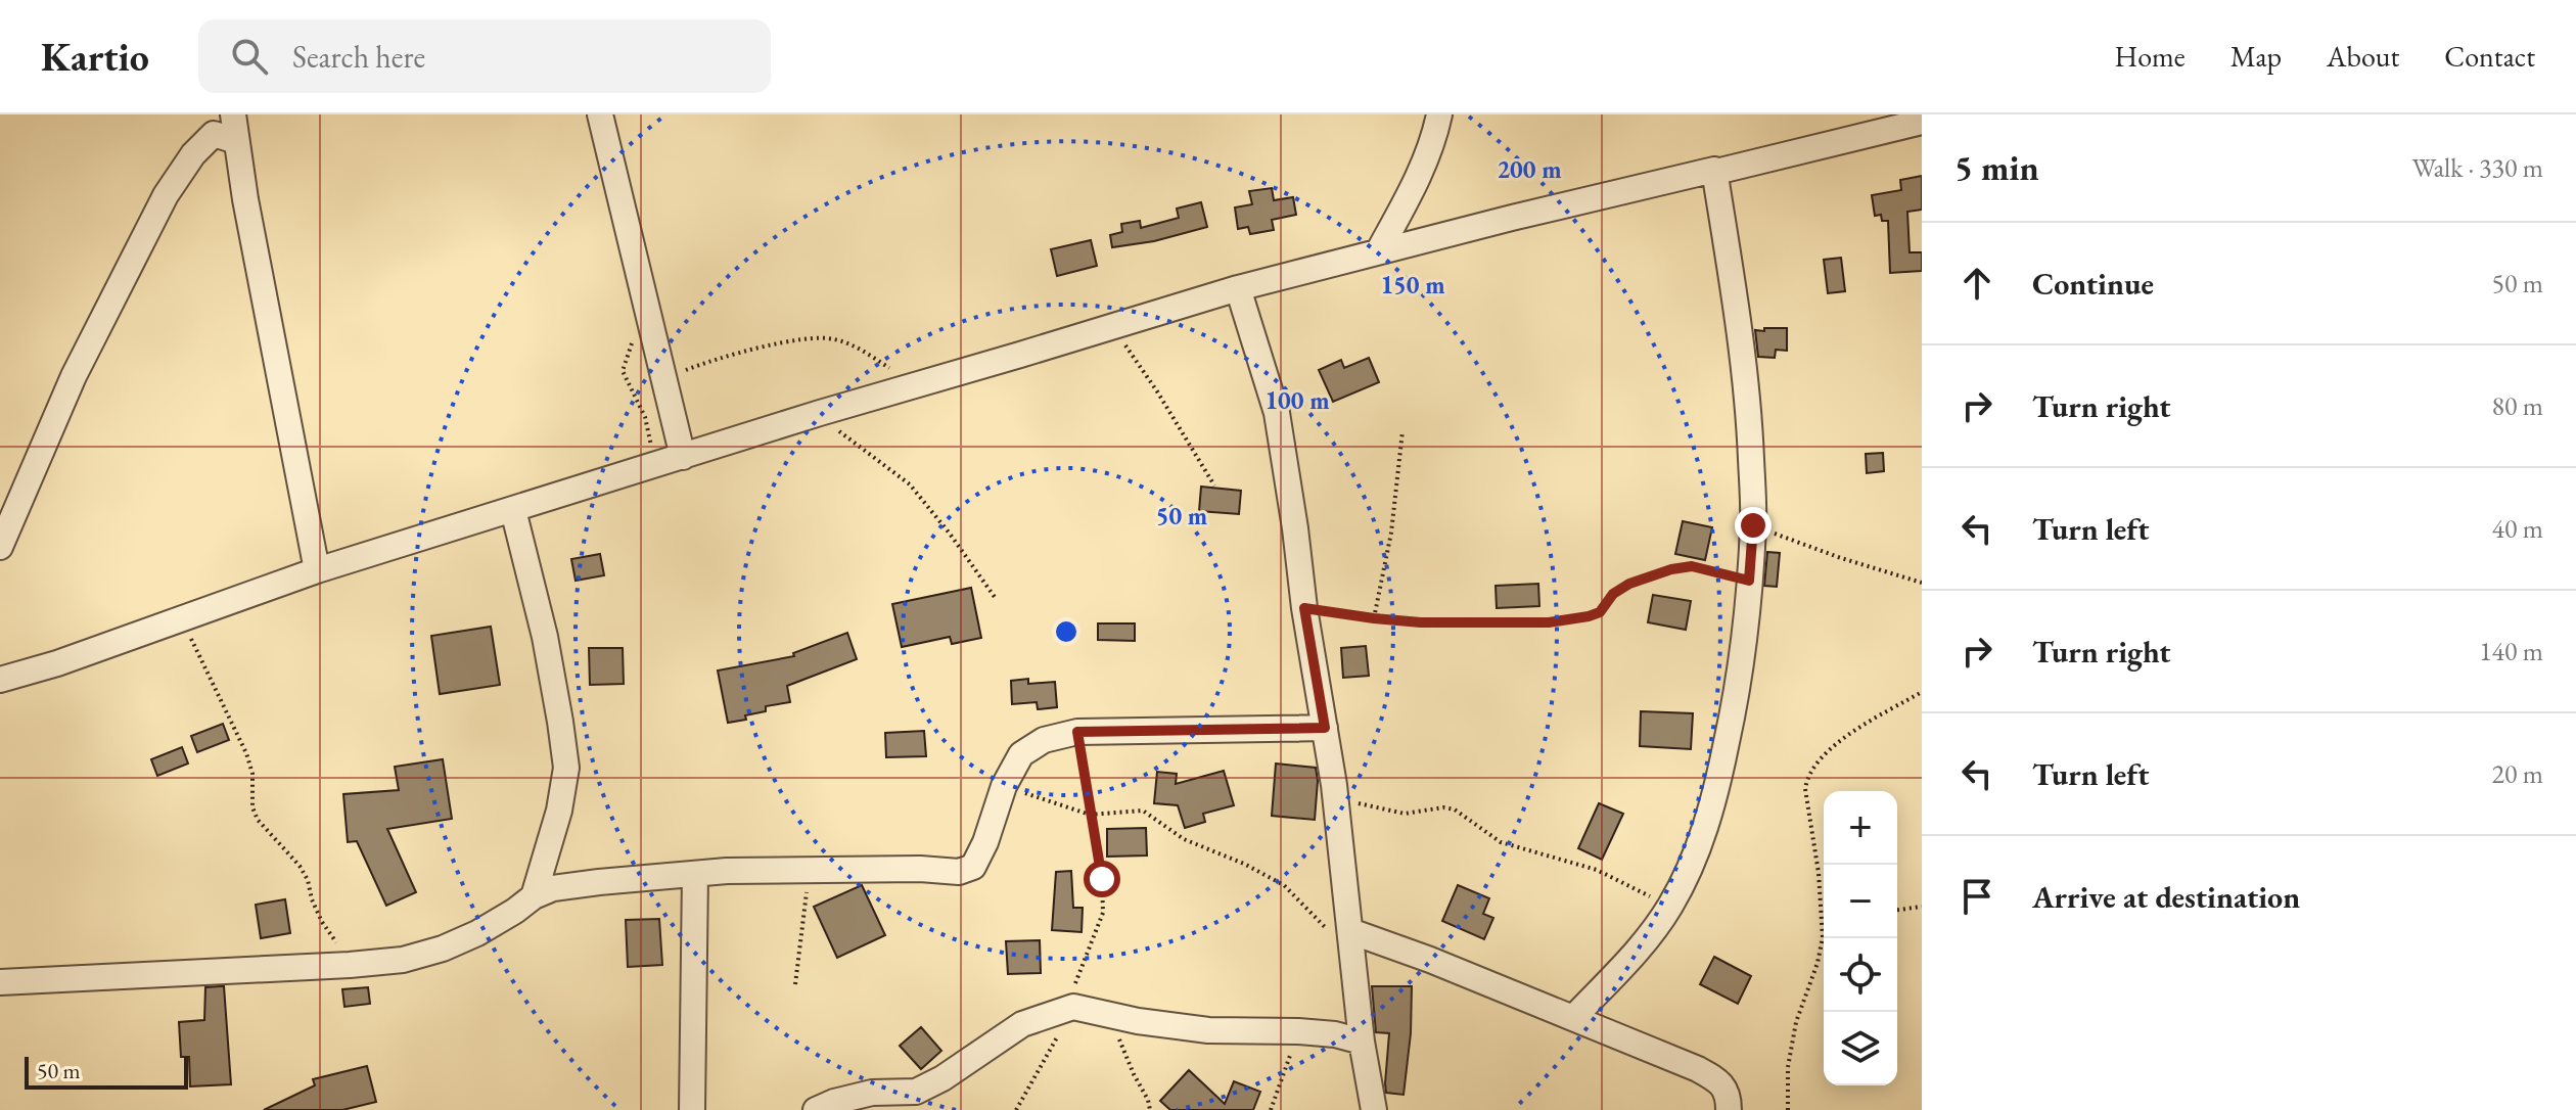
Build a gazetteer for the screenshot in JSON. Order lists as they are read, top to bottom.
{
  "scale_bar": "50 m",
  "page": {
    "header": "Kartio",
    "search": "Search here",
    "nav": [
      "Home",
      "Map",
      "About",
      "Contact"
    ],
    "heading": ["5 min", "Walk · 330 m"],
    "list": [
      ["Continue", "50 m"],
      ["Turn right", "80 m"],
      ["Turn left", "40 m"],
      ["Turn right", "140 m"],
      ["Turn left", "20 m"],
      "Arrive at destination"
    ],
    "map_buttons": ["+", "−"],
    "scale": "50 m"
  },
  "rings": [
    "200 m",
    "150 m",
    "100 m",
    "50 m"
  ]
}
